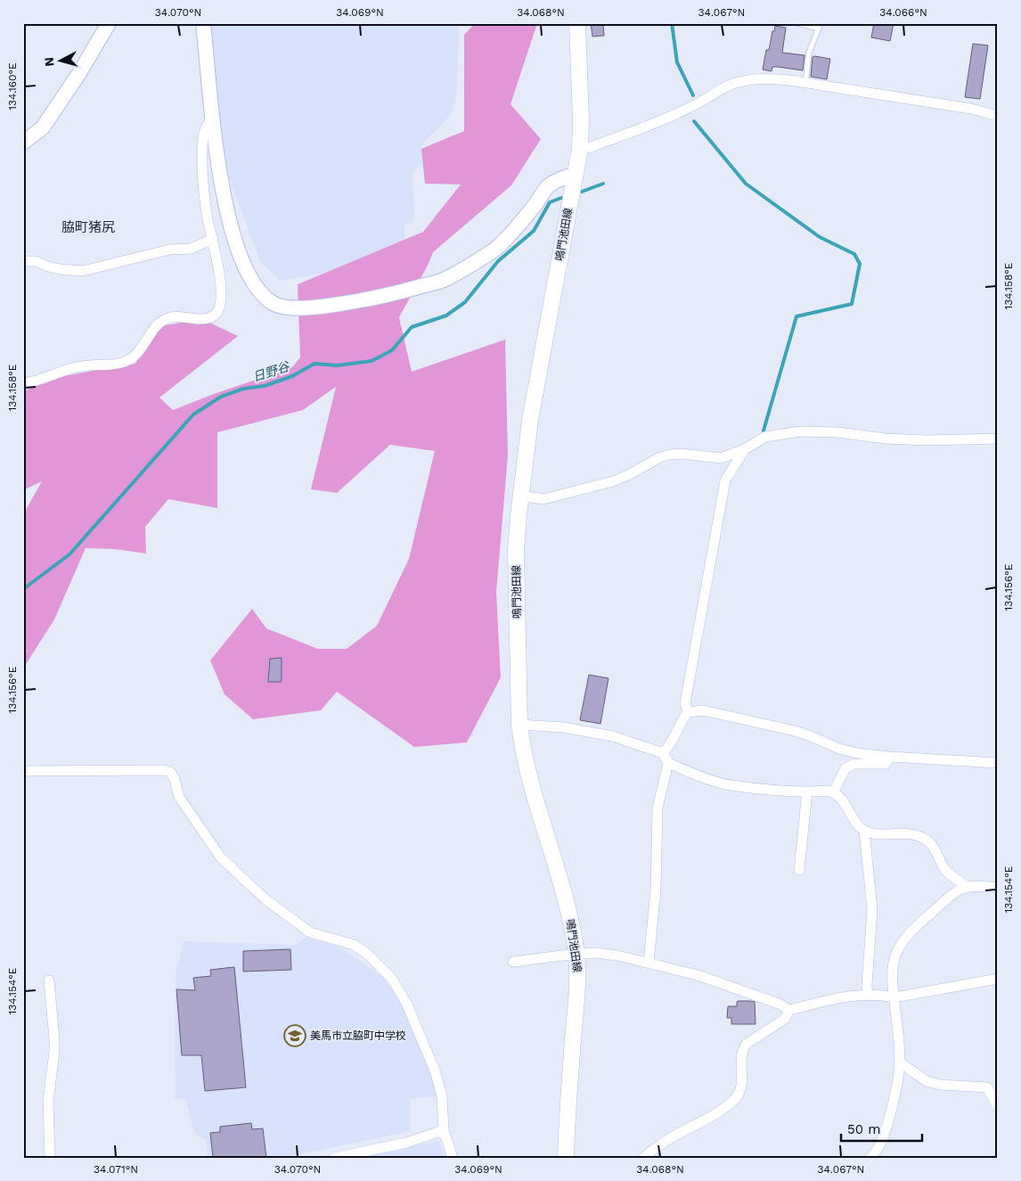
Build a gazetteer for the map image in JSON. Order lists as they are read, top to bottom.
{
  "streets": {
    "main road": ["鳴門池田線"]
  },
  "districts": ["脇町猪尻"],
  "water": ["日野谷"],
  "places": {
    "school or university": ["美馬市立脇町中学校"]
  },
  "scale_bar": "50 m",
  "north": "left",
  "coordinates": [
    "34.070°N",
    "34.069°N",
    "34.068°N",
    "34.067°N",
    "34.066°N",
    "134.160°E",
    "134.158°E",
    "134.156°E",
    "134.154°E",
    "34.071°N"
  ]
}
